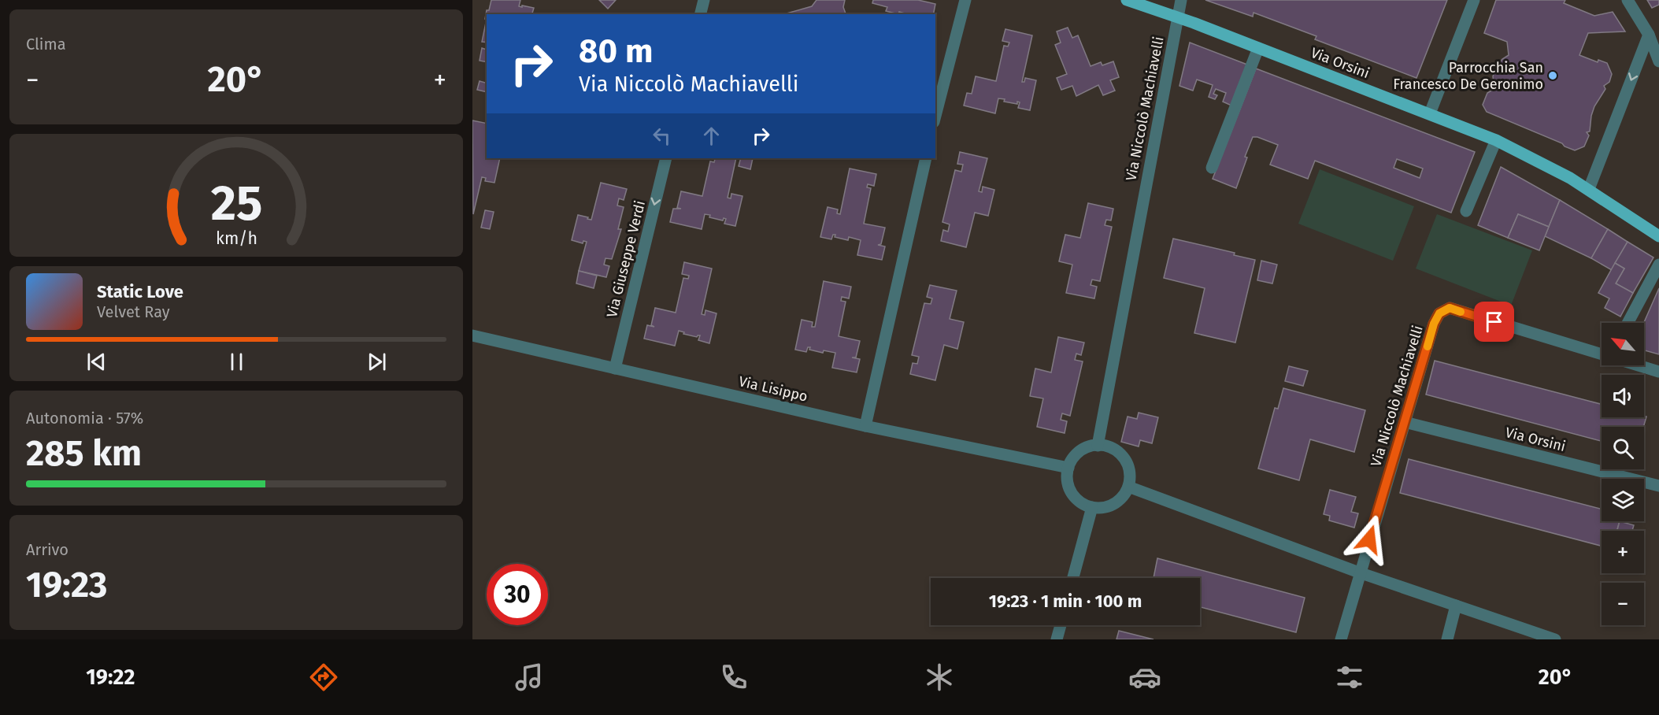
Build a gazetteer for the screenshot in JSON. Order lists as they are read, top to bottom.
{
  "streets": {
    "main road": ["Via Orsini"],
    "street": ["Via Niccolò Machiavelli", "Via Giuseppe Verdi", "Via Lisippo"]
  },
  "crossings": [
    ["Via Orsini", "Via Niccolò Machiavelli"],
    ["Via Niccolò Machiavelli", "Via Lisippo"],
    ["Via Giuseppe Verdi", "Via Lisippo"]
  ],
  "one_way": ["Via Giuseppe Verdi"],
  "places": ["Parrocchia San Francesco De Geronimo"],
  "north": "top left",
  "page": {
    "tile": [
      "Clima",
      ["Autonomia · 57%", "285 km"],
      ["Arrivo", "19:23"]
    ],
    "turn": ["80 m", "Via Niccolò Machiavelli"],
    "heat": ["−", "20°", "+"],
    "song": ["Static Love", "Velvet Ray"],
    "map_buttons": ["+", "−"],
    "limit": "30",
    "trip": "19:23 · 1 min · 100 m",
    "tabs": ["19:22", "20°"],
    "gauge": ["25", "km/h"]
  }
}
